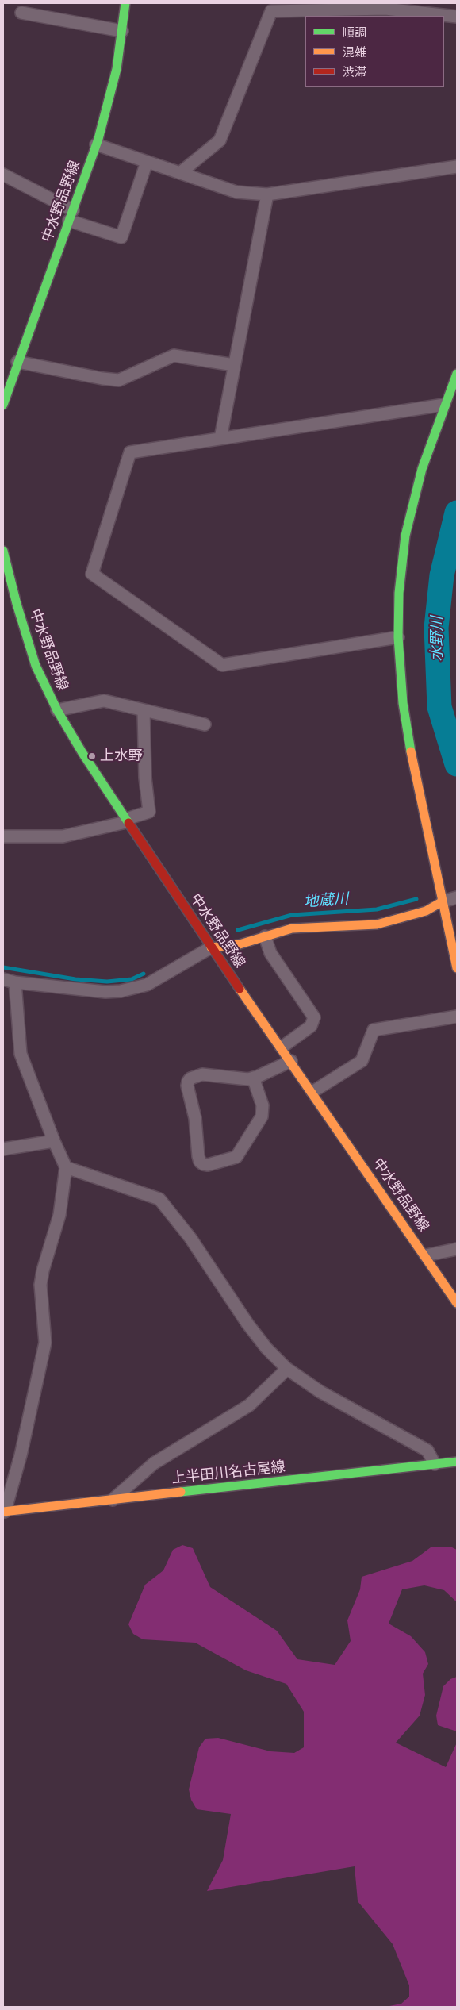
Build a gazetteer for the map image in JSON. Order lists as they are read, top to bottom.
{
  "streets": {
    "main road": ["中水野品野線", "上半田川名古屋線"]
  },
  "water": ["水野川", "地蔵川"],
  "places": ["上水野"],
  "legend": ["順調", "混雑", "渋滞"]
}
